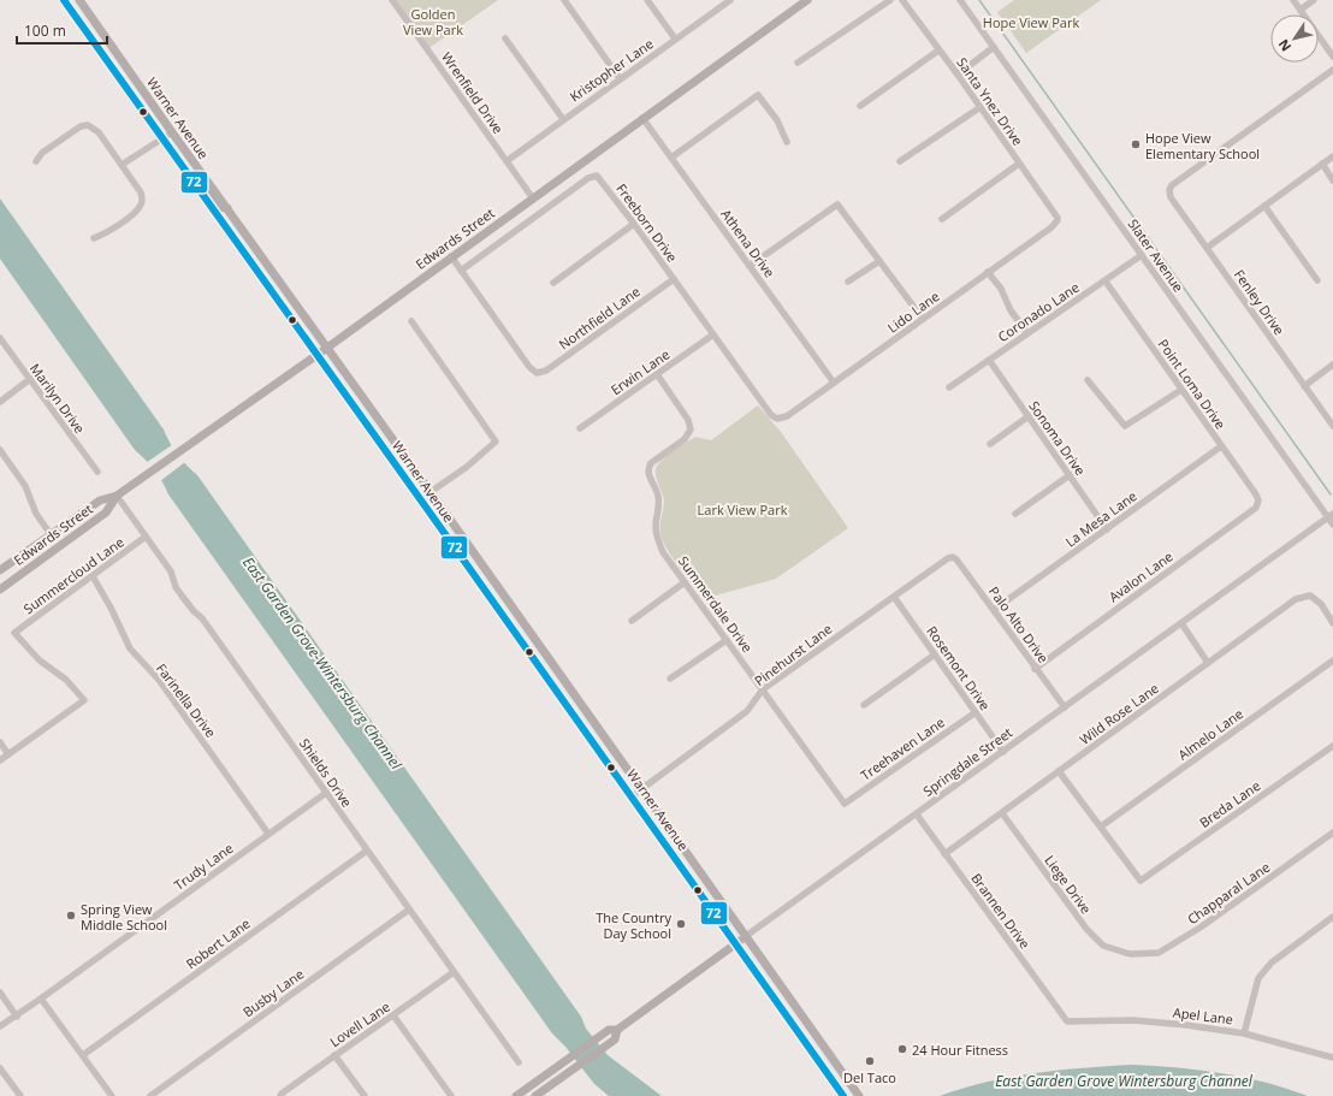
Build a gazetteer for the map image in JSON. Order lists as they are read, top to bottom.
{
  "streets": {
    "main road": ["Warner Avenue", "Edwards Street", "Springdale Street"],
    "street": [
      "Kristopher Lane",
      "Wrenfield Drive",
      "Santa Ynez Drive",
      "Freeborn Drive",
      "Athena Drive",
      "Slater Avenue",
      "Fenley Drive",
      "Lido Lane",
      "Coronado Lane",
      "Northfield Lane",
      "Erwin Lane",
      "Point Loma Drive",
      "Marilyn Drive",
      "Sonoma Drive",
      "La Mesa Lane",
      "Summercloud Lane",
      "Avalon Lane",
      "Summerdale Drive",
      "Palo Alto Drive",
      "Pinehurst Lane",
      "Rosemont Drive",
      "Farinella Drive",
      "Wild Rose Lane",
      "Almelo Lane",
      "Treehaven Lane",
      "Shields Drive",
      "Breda Lane",
      "Trudy Lane",
      "Liege Drive",
      "Chapparal Lane",
      "Brannen Drive",
      "Robert Lane",
      "Busby Lane",
      "Apel Lane",
      "Lovell Lane"
    ]
  },
  "crossings": [
    ["Kristopher Lane", "Wrenfield Drive"],
    ["Wrenfield Drive", "Edwards Street"],
    ["Santa Ynez Drive", "Lido Lane"],
    ["Warner Avenue", "Edwards Street"],
    ["Warner Avenue", "Pinehurst Lane"],
    ["Warner Avenue", "Springdale Street"],
    ["Freeborn Drive", "Lido Lane"],
    ["Freeborn Drive", "Northfield Lane"],
    ["Freeborn Drive", "Erwin Lane"],
    ["Edwards Street", "Athena Drive"],
    ["Edwards Street", "Shields Drive"],
    ["Athena Drive", "Lido Lane"],
    ["Slater Avenue", "Coronado Lane"],
    ["Slater Avenue", "Springdale Street"],
    ["Coronado Lane", "Point Loma Drive"],
    ["Coronado Lane", "Sonoma Drive"],
    ["Erwin Lane", "Summerdale Drive"],
    ["Point Loma Drive", "La Mesa Lane"],
    ["Point Loma Drive", "Avalon Lane"],
    ["Sonoma Drive", "La Mesa Lane"],
    ["La Mesa Lane", "Palo Alto Drive"],
    ["Summercloud Lane", "Farinella Drive"],
    ["Summercloud Lane", "Shields Drive"],
    ["Avalon Lane", "Palo Alto Drive"],
    ["Summerdale Drive", "Pinehurst Lane"],
    ["Summerdale Drive", "Treehaven Lane"],
    ["Palo Alto Drive", "Pinehurst Lane"],
    ["Palo Alto Drive", "Springdale Street"],
    ["Pinehurst Lane", "Rosemont Drive"],
    ["Rosemont Drive", "Treehaven Lane"],
    ["Rosemont Drive", "Springdale Street"],
    ["Farinella Drive", "Trudy Lane"],
    ["Wild Rose Lane", "Liege Drive"],
    ["Wild Rose Lane", "Brannen Drive"],
    ["Almelo Lane", "Breda Lane"],
    ["Springdale Street", "Brannen Drive"],
    ["Shields Drive", "Trudy Lane"],
    ["Shields Drive", "Robert Lane"],
    ["Shields Drive", "Busby Lane"],
    ["Shields Drive", "Lovell Lane"],
    ["Liege Drive", "Chapparal Lane"],
    ["Brannen Drive", "Apel Lane"]
  ],
  "water": ["East Garden Grove-Wintersburg Channel", "East Garden Grove Wintersburg Channel"],
  "parks": ["Golden View Park", "Hope View Park", "Lark View Park"],
  "places": [
    "Hope View Elementary School",
    "Spring View Middle School",
    "The Country Day School",
    "24 Hour Fitness",
    "Del Taco"
  ],
  "lines": ["transit line 72"],
  "scale_bar": "100 m",
  "north": "bottom left"
}
